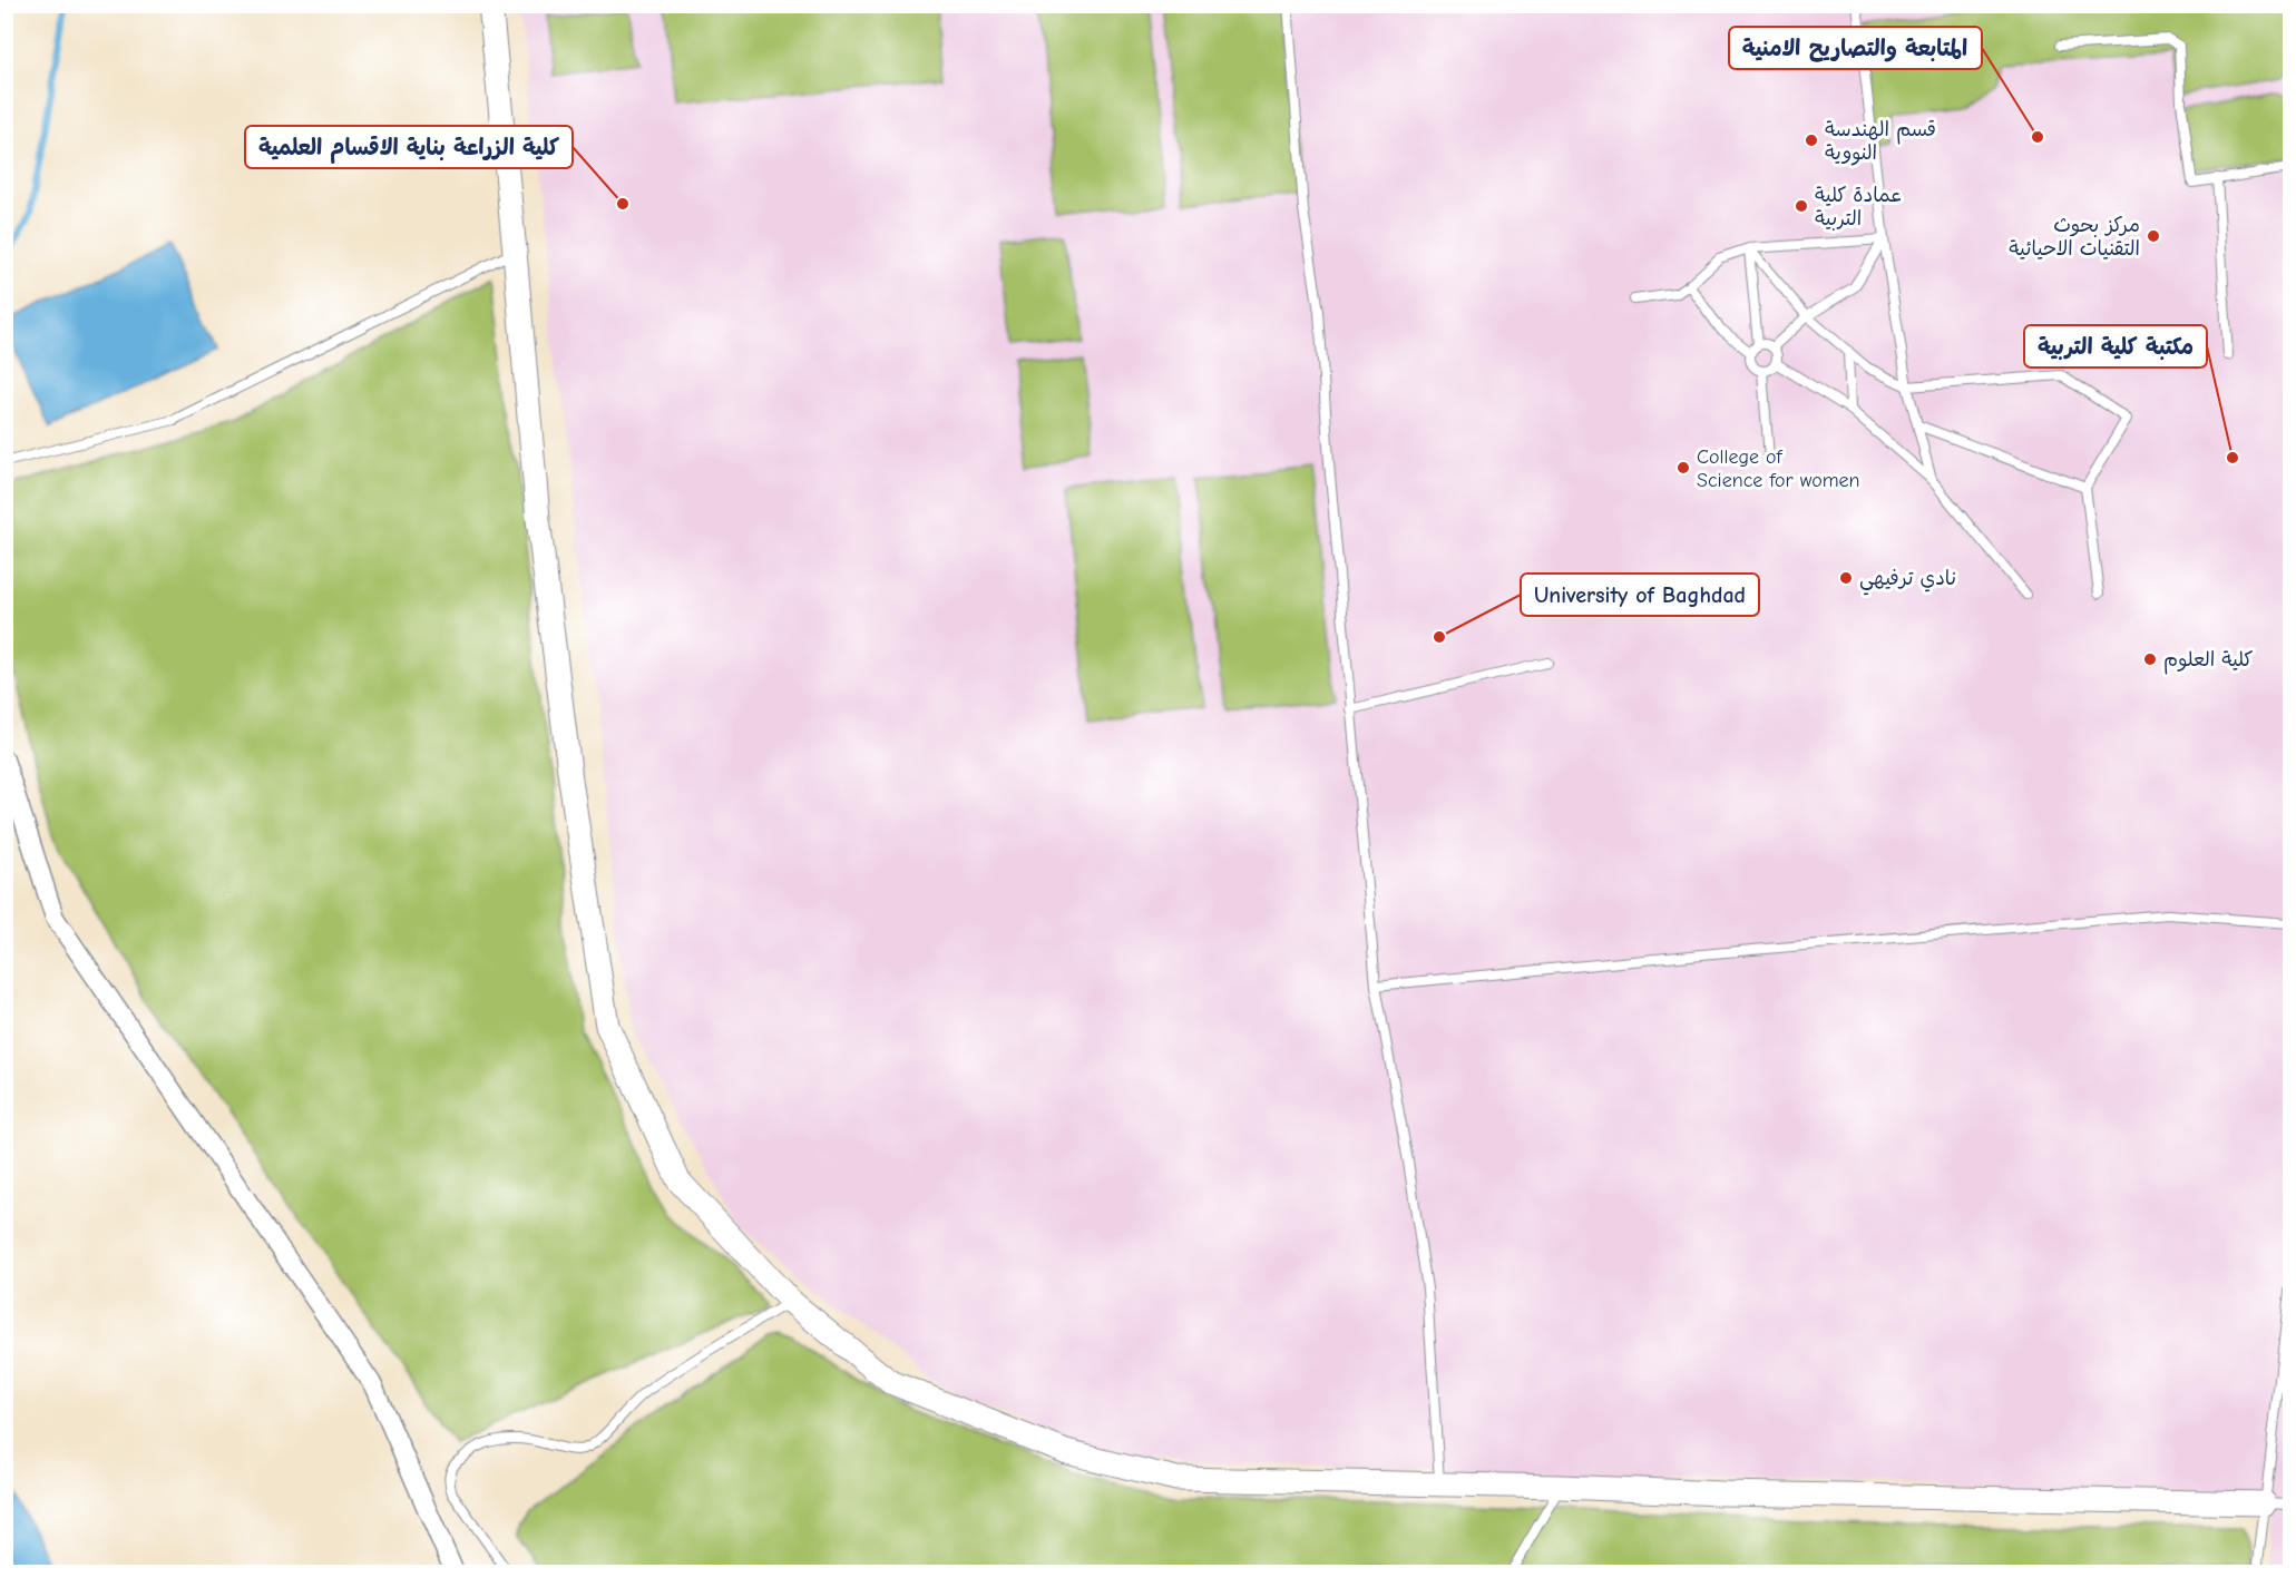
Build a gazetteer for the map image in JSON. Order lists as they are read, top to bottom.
{
  "places": [
    "المتابعة والتصاريح الامنية",
    "قسم الهندسة النووية",
    "كلية الزراعة بناية الاقسام العلمية",
    "عمادة كلية التربية",
    "مركز بحوث التقنيات الاحيائية",
    "مكتبة كلية التربية",
    "College of Science for women",
    "نادي ترفيهي",
    "University of Baghdad",
    "كلية العلوم"
  ]
}
